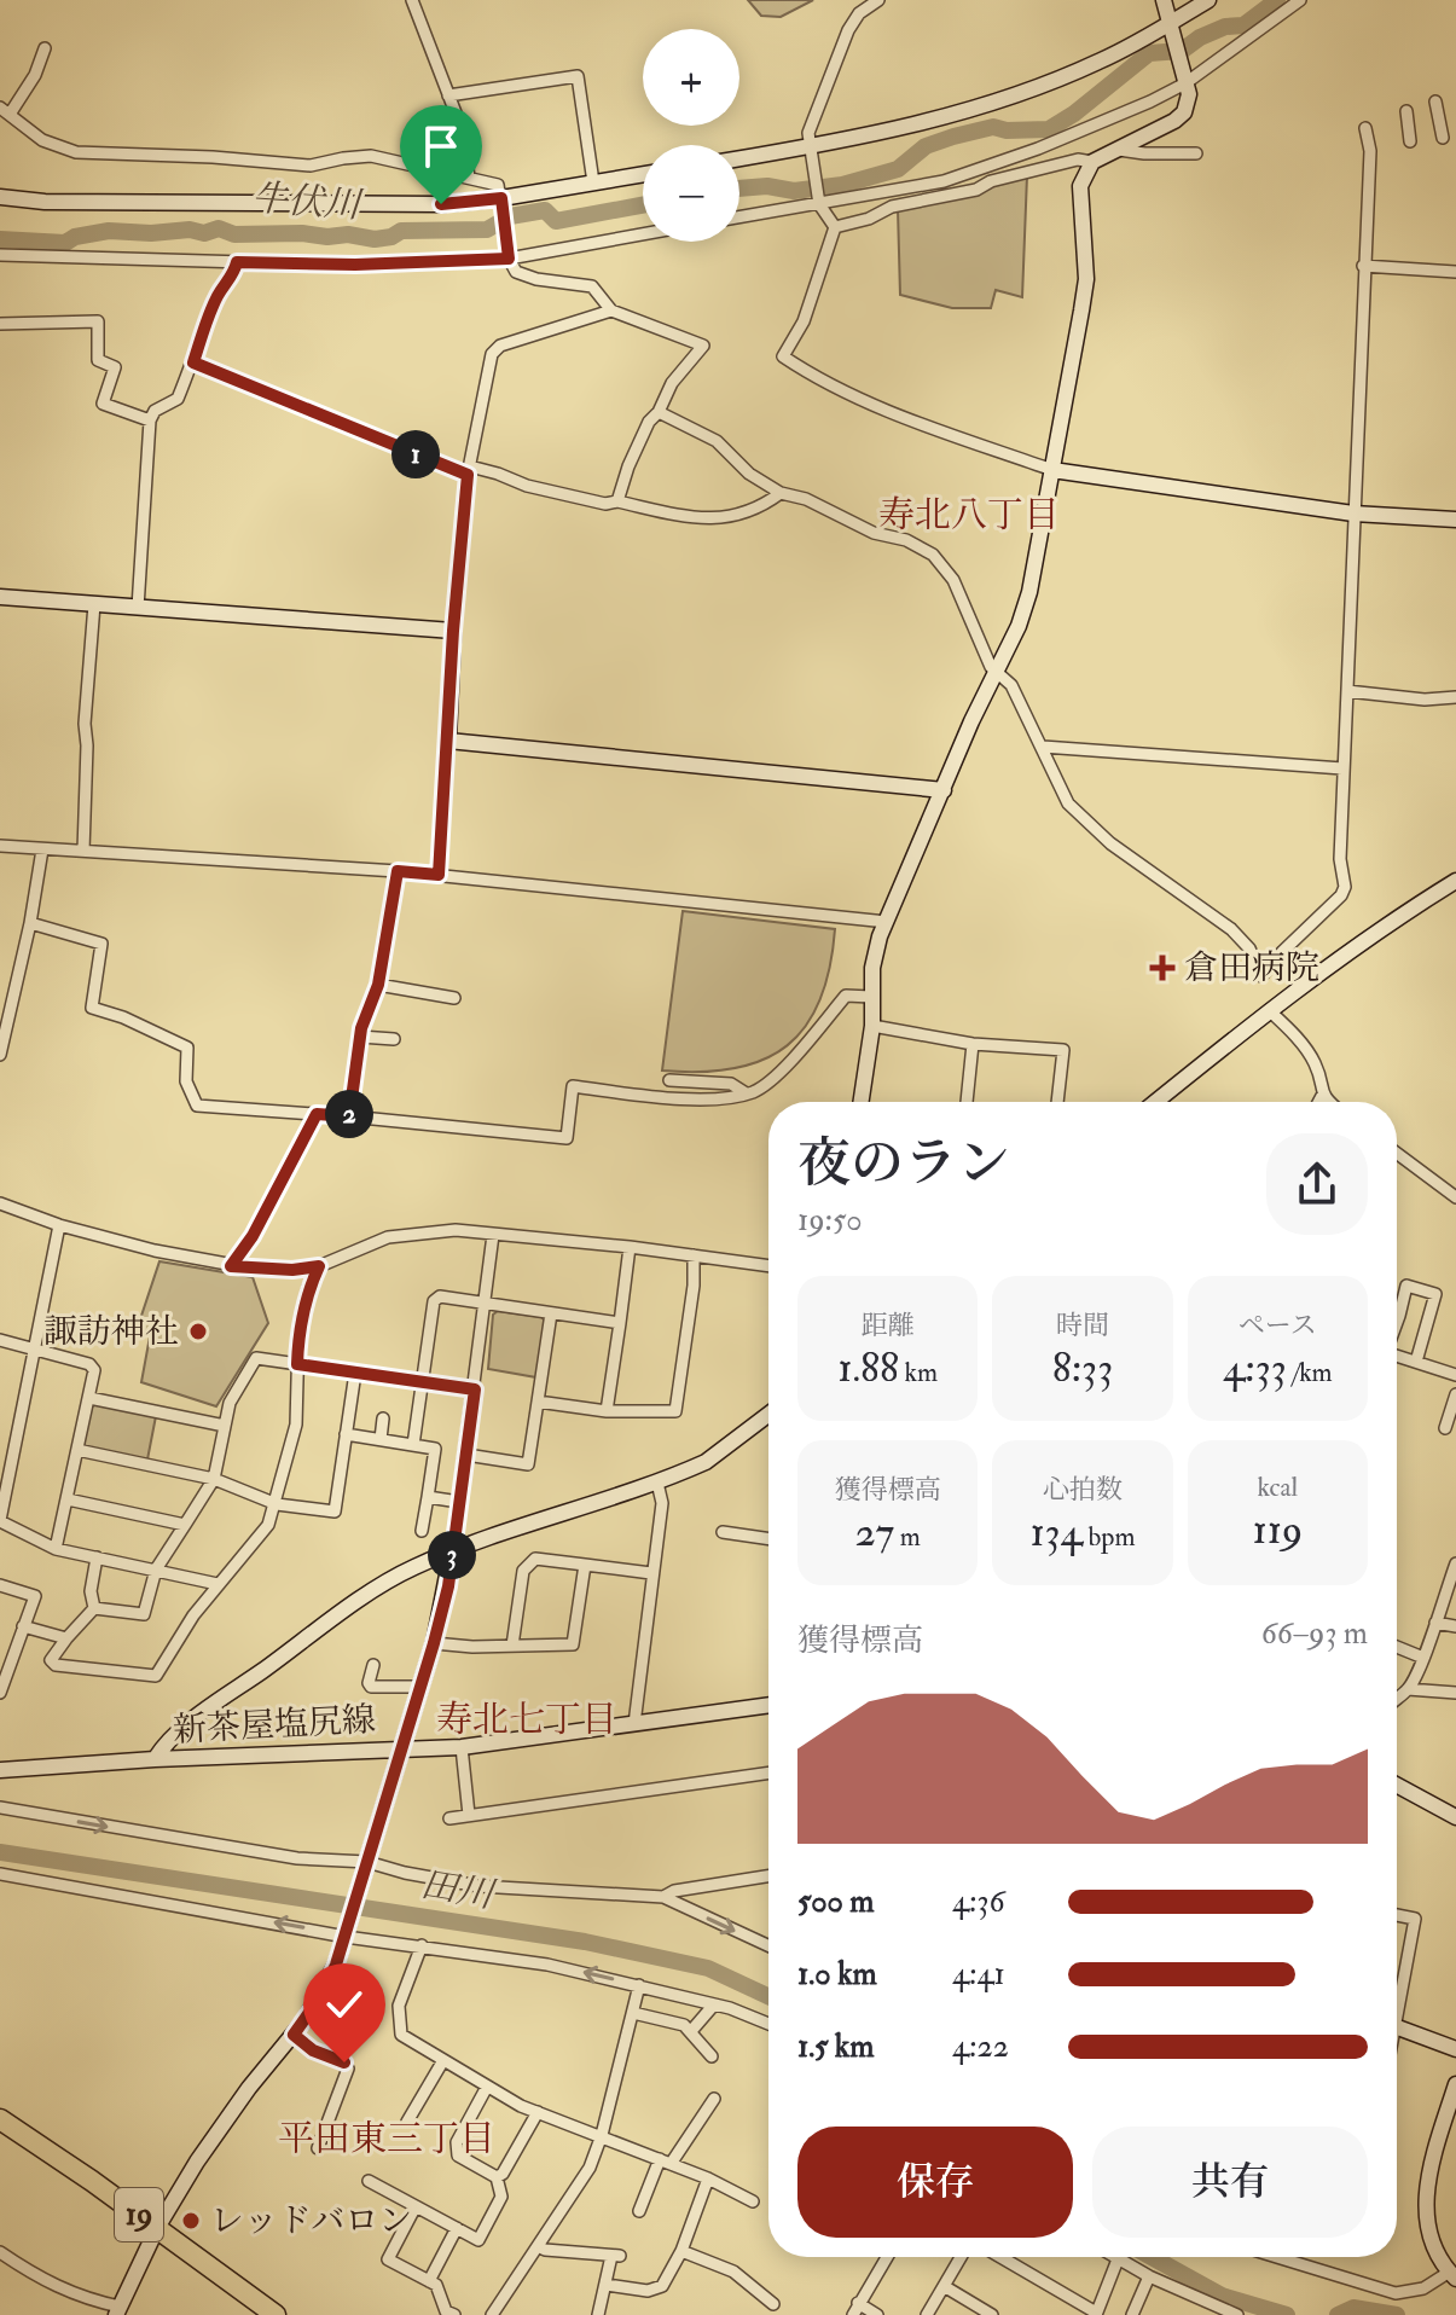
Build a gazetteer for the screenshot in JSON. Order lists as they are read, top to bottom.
{
  "streets": {
    "highway": ["19"],
    "street": ["新茶屋塩尻線"]
  },
  "districts": ["寿北八丁目", "寿北七丁目", "平田東三丁目"],
  "water": ["牛伏川", "田川"],
  "places": {
    "health": ["倉田病院"],
    "other": ["諏訪神社", "レッドバロン"]
  },
  "page": {
    "map_buttons": ["+", "−"],
    "pins": ["1", "2", "3"],
    "heading": ["夜のラン", "19:50"],
    "stats": [
      ["距離", "1.88 km"],
      ["時間", "8:33"],
      ["ペース", "4:33 /km"],
      ["獲得標高", "27 m"],
      ["心拍数", "134 bpm"],
      ["kcal", "119"]
    ],
    "chart": ["獲得標高", "66–93 m"],
    "list": [
      {
        "name": "500 m",
        "note": "4:36"
      },
      {
        "name": "1.0 km",
        "note": "4:41"
      },
      {
        "name": "1.5 km",
        "note": "4:22"
      }
    ],
    "buttons": ["保存", "共有"]
  }
}
